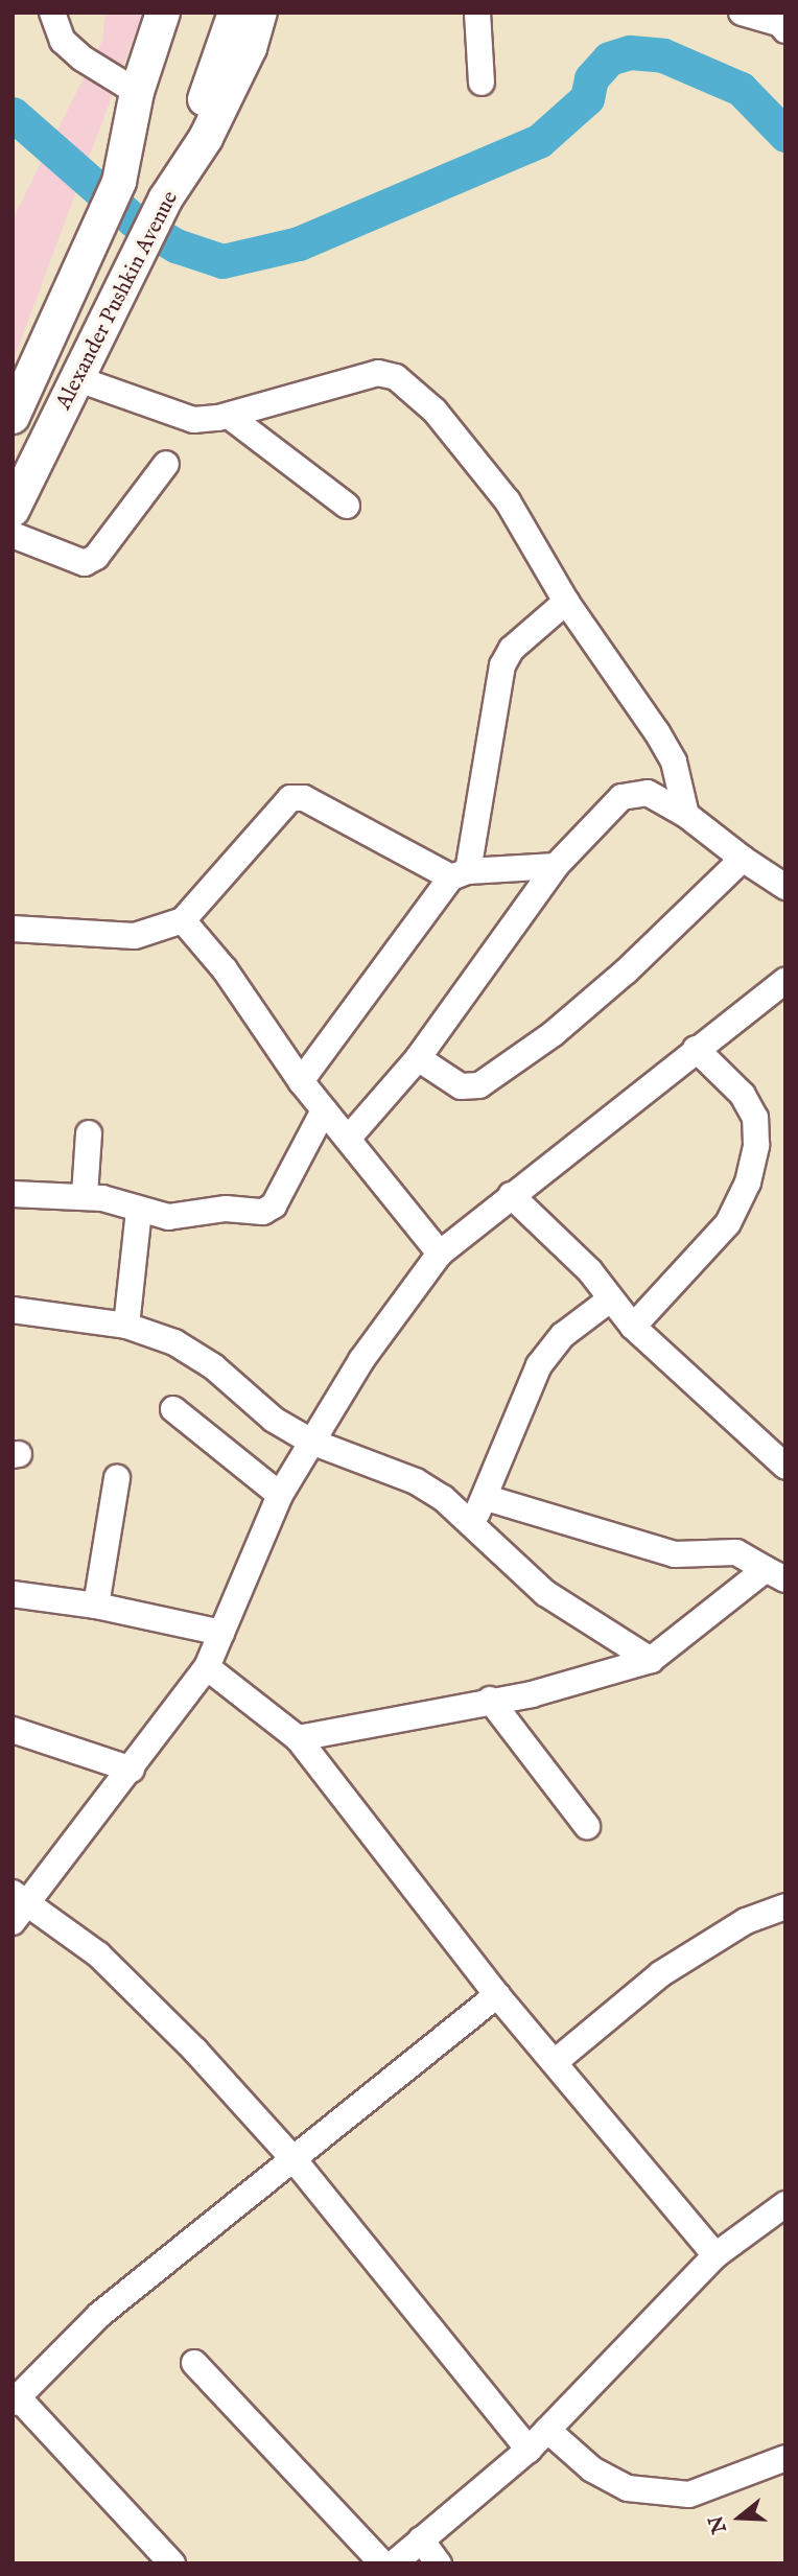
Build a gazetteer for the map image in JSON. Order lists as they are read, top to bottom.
{
  "streets": {
    "main road": ["Alexander Pushkin Avenue"]
  },
  "north": "left"
}
